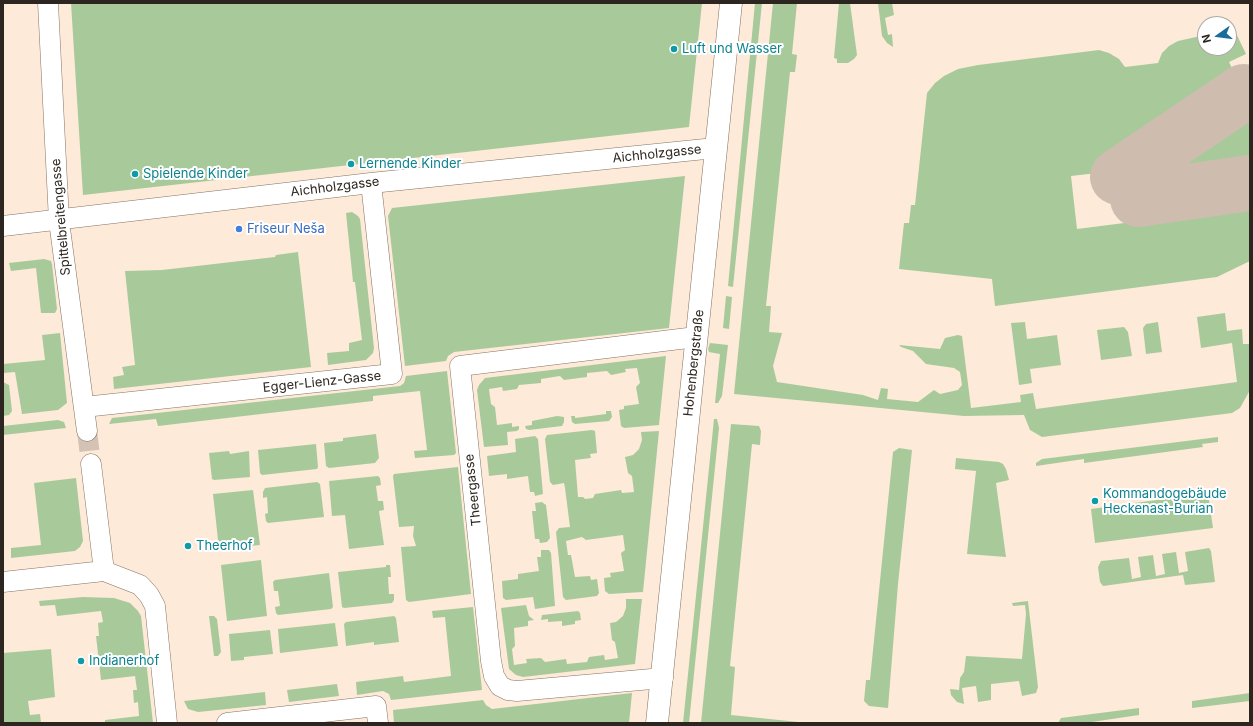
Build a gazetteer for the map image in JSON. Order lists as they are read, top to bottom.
{
  "streets": {
    "street": [
      "Aichholzgasse",
      "Spittelbreitengasse",
      "Hohenbergstraße",
      "Egger-Lienz-Gasse",
      "Theergasse"
    ]
  },
  "crossings": [
    ["Aichholzgasse", "Spittelbreitengasse"],
    ["Aichholzgasse", "Hohenbergstraße"],
    ["Aichholzgasse", "Egger-Lienz-Gasse"],
    ["Spittelbreitengasse", "Egger-Lienz-Gasse"],
    ["Hohenbergstraße", "Theergasse"]
  ],
  "places": [
    "Luft und Wasser",
    "Lernende Kinder",
    "Spielende Kinder",
    "Friseur Neša",
    "Kommandogebäude Heckenast-Burian",
    "Theerhof",
    "Indianerhof"
  ],
  "north": "left"
}
